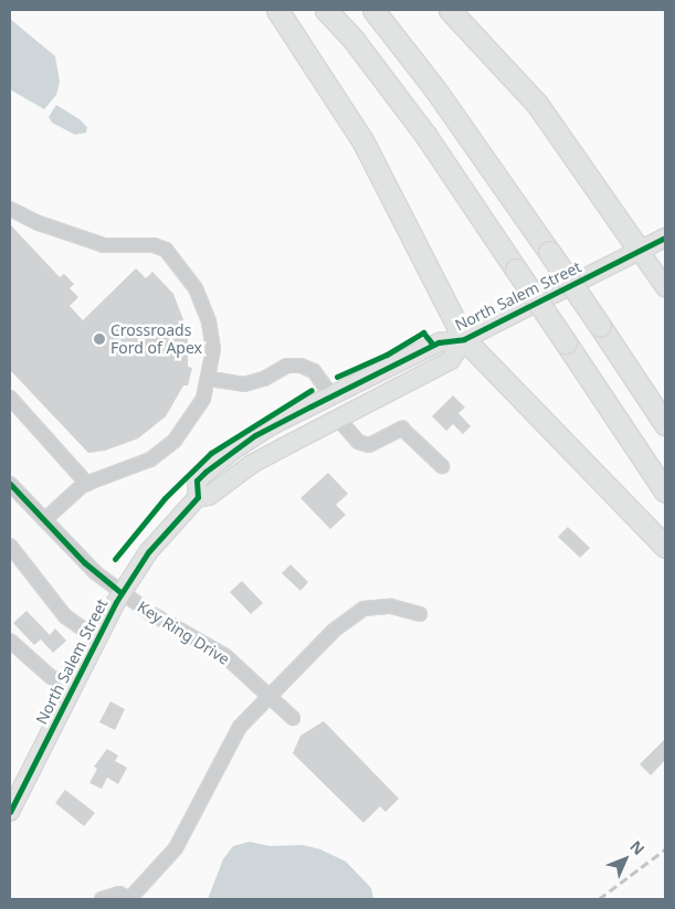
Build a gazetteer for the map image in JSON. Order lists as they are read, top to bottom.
{
  "streets": {
    "main road": ["North Salem Street"],
    "street": ["Key Ring Drive"]
  },
  "crossings": [
    ["North Salem Street", "Key Ring Drive"]
  ],
  "places": ["Crossroads Ford of Apex"],
  "north": "top right"
}
